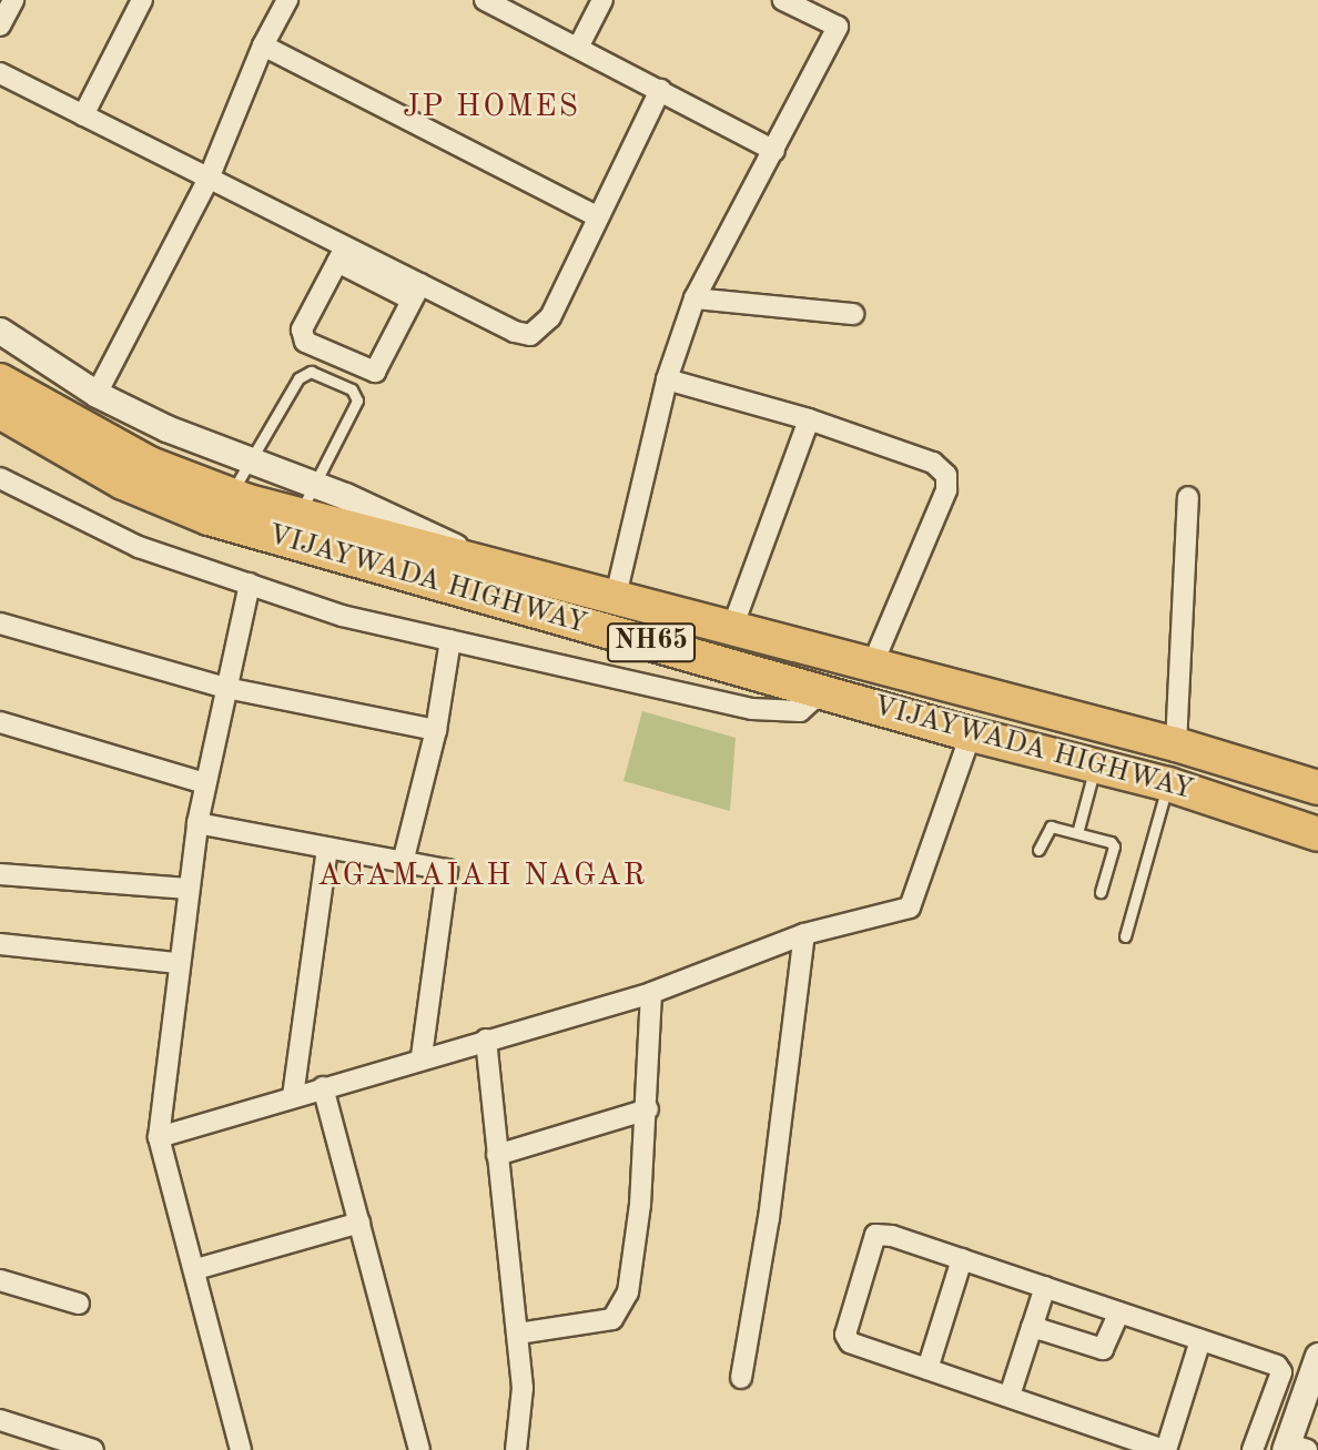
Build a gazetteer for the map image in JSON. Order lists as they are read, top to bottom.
{
  "streets": {
    "highway": ["VIJAYWADA HIGHWAY", "NH65"]
  },
  "districts": ["JP HOMES", "AGAMAIAH NAGAR"]
}
